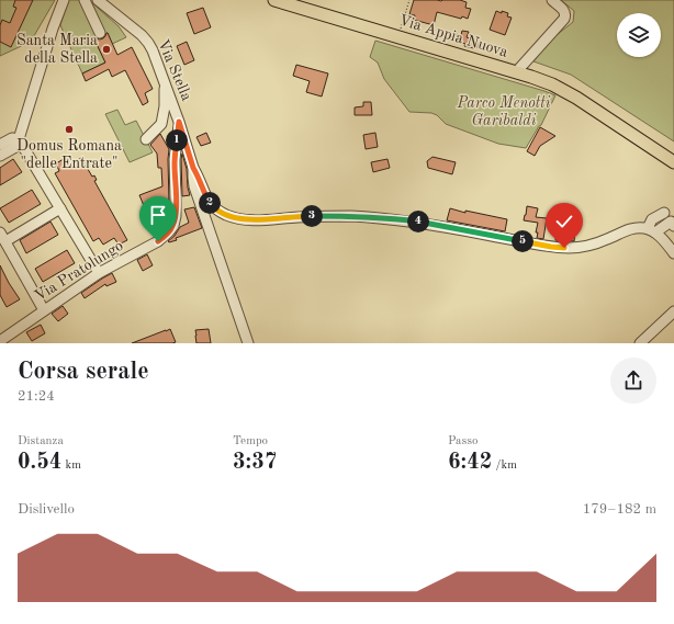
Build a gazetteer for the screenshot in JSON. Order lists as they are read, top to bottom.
{
  "streets": {
    "main road": ["Via Appia Nuova"],
    "street": ["Via Stella", "Via Pratolungo"]
  },
  "crossings": [
    ["Via Stella", "Via Pratolungo"]
  ],
  "parks": ["Parco Menotti Garibaldi"],
  "places": ["Santa Maria della Stella", "Domus Romana \"delle Entrate\""],
  "page": {
    "pins": [
      "1",
      "2",
      "3",
      "4",
      "5"
    ],
    "heading": ["Corsa serale", "21:24"],
    "stats": [
      ["Distanza", "0.54 km"],
      ["Tempo", "3:37"],
      ["Passo", "6:42 /km"]
    ],
    "chart": ["Dislivello", "179–182 m"]
  }
}
